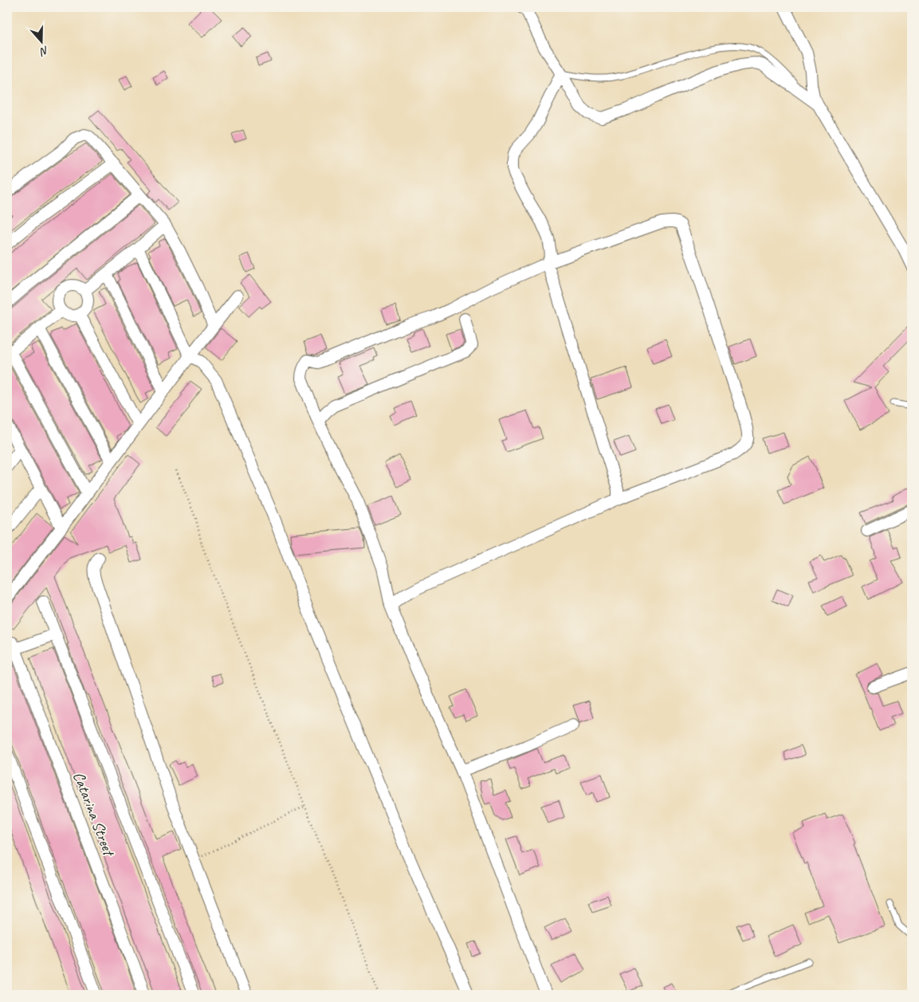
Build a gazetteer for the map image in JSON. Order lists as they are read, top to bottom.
{
  "streets": {
    "street": ["Catarina Street"]
  },
  "north": "bottom"
}
